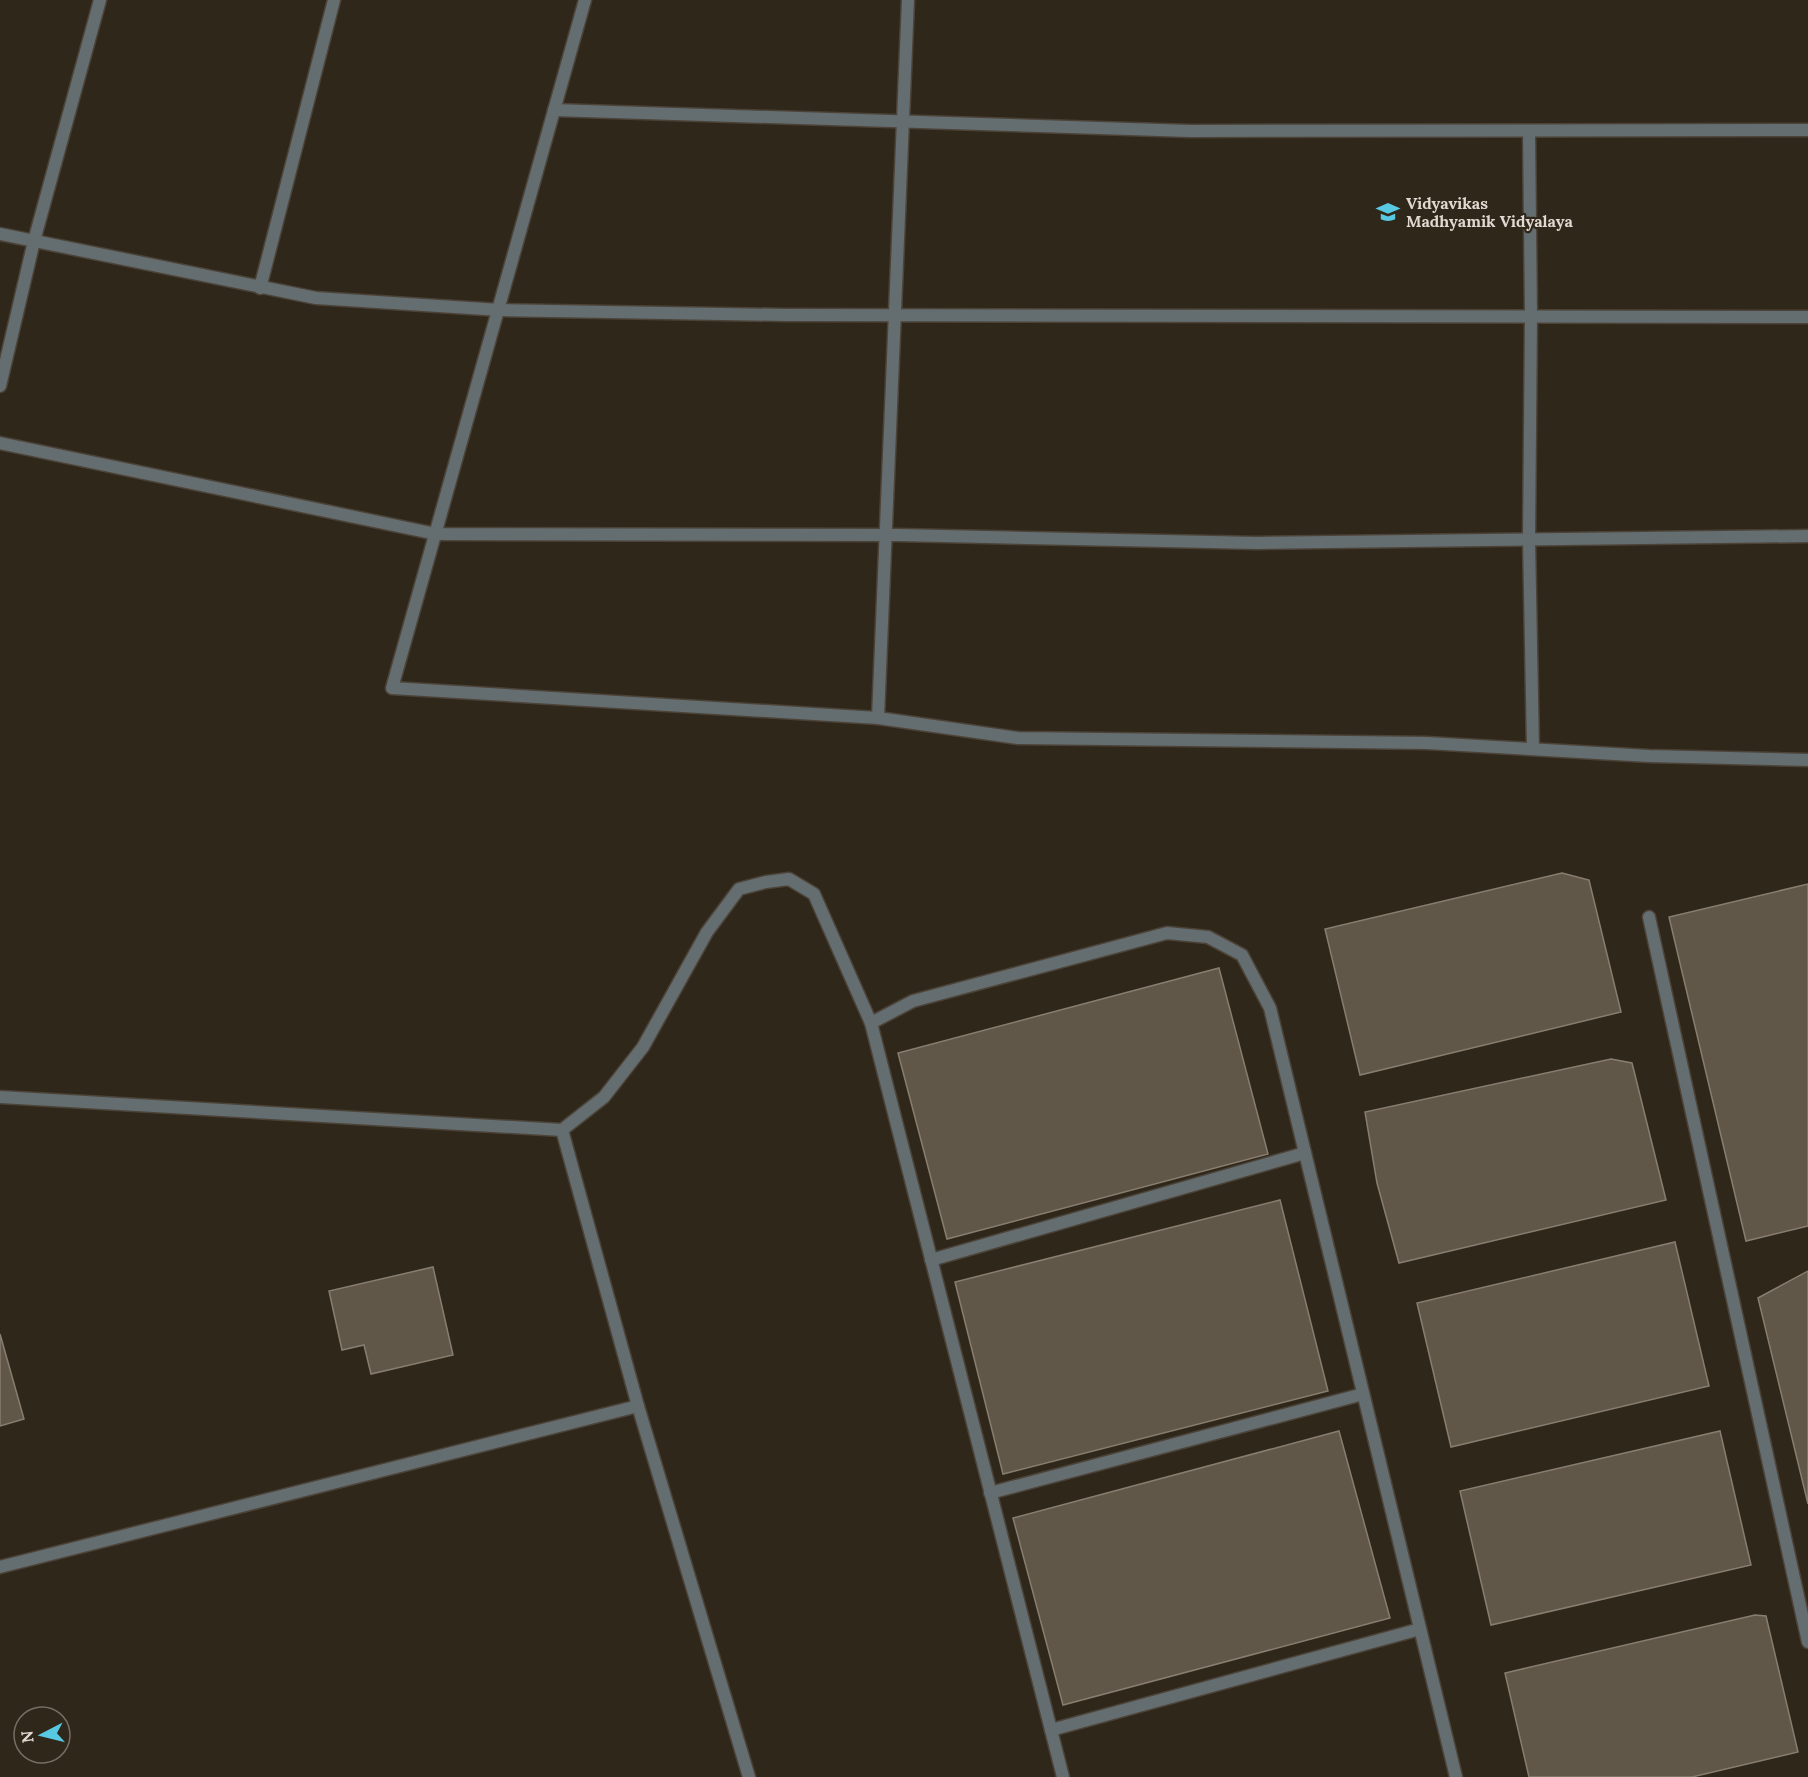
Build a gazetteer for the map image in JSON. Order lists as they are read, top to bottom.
{
  "places": {
    "school or university": ["Vidyavikas Madhyamik Vidyalaya"]
  },
  "north": "left"
}
